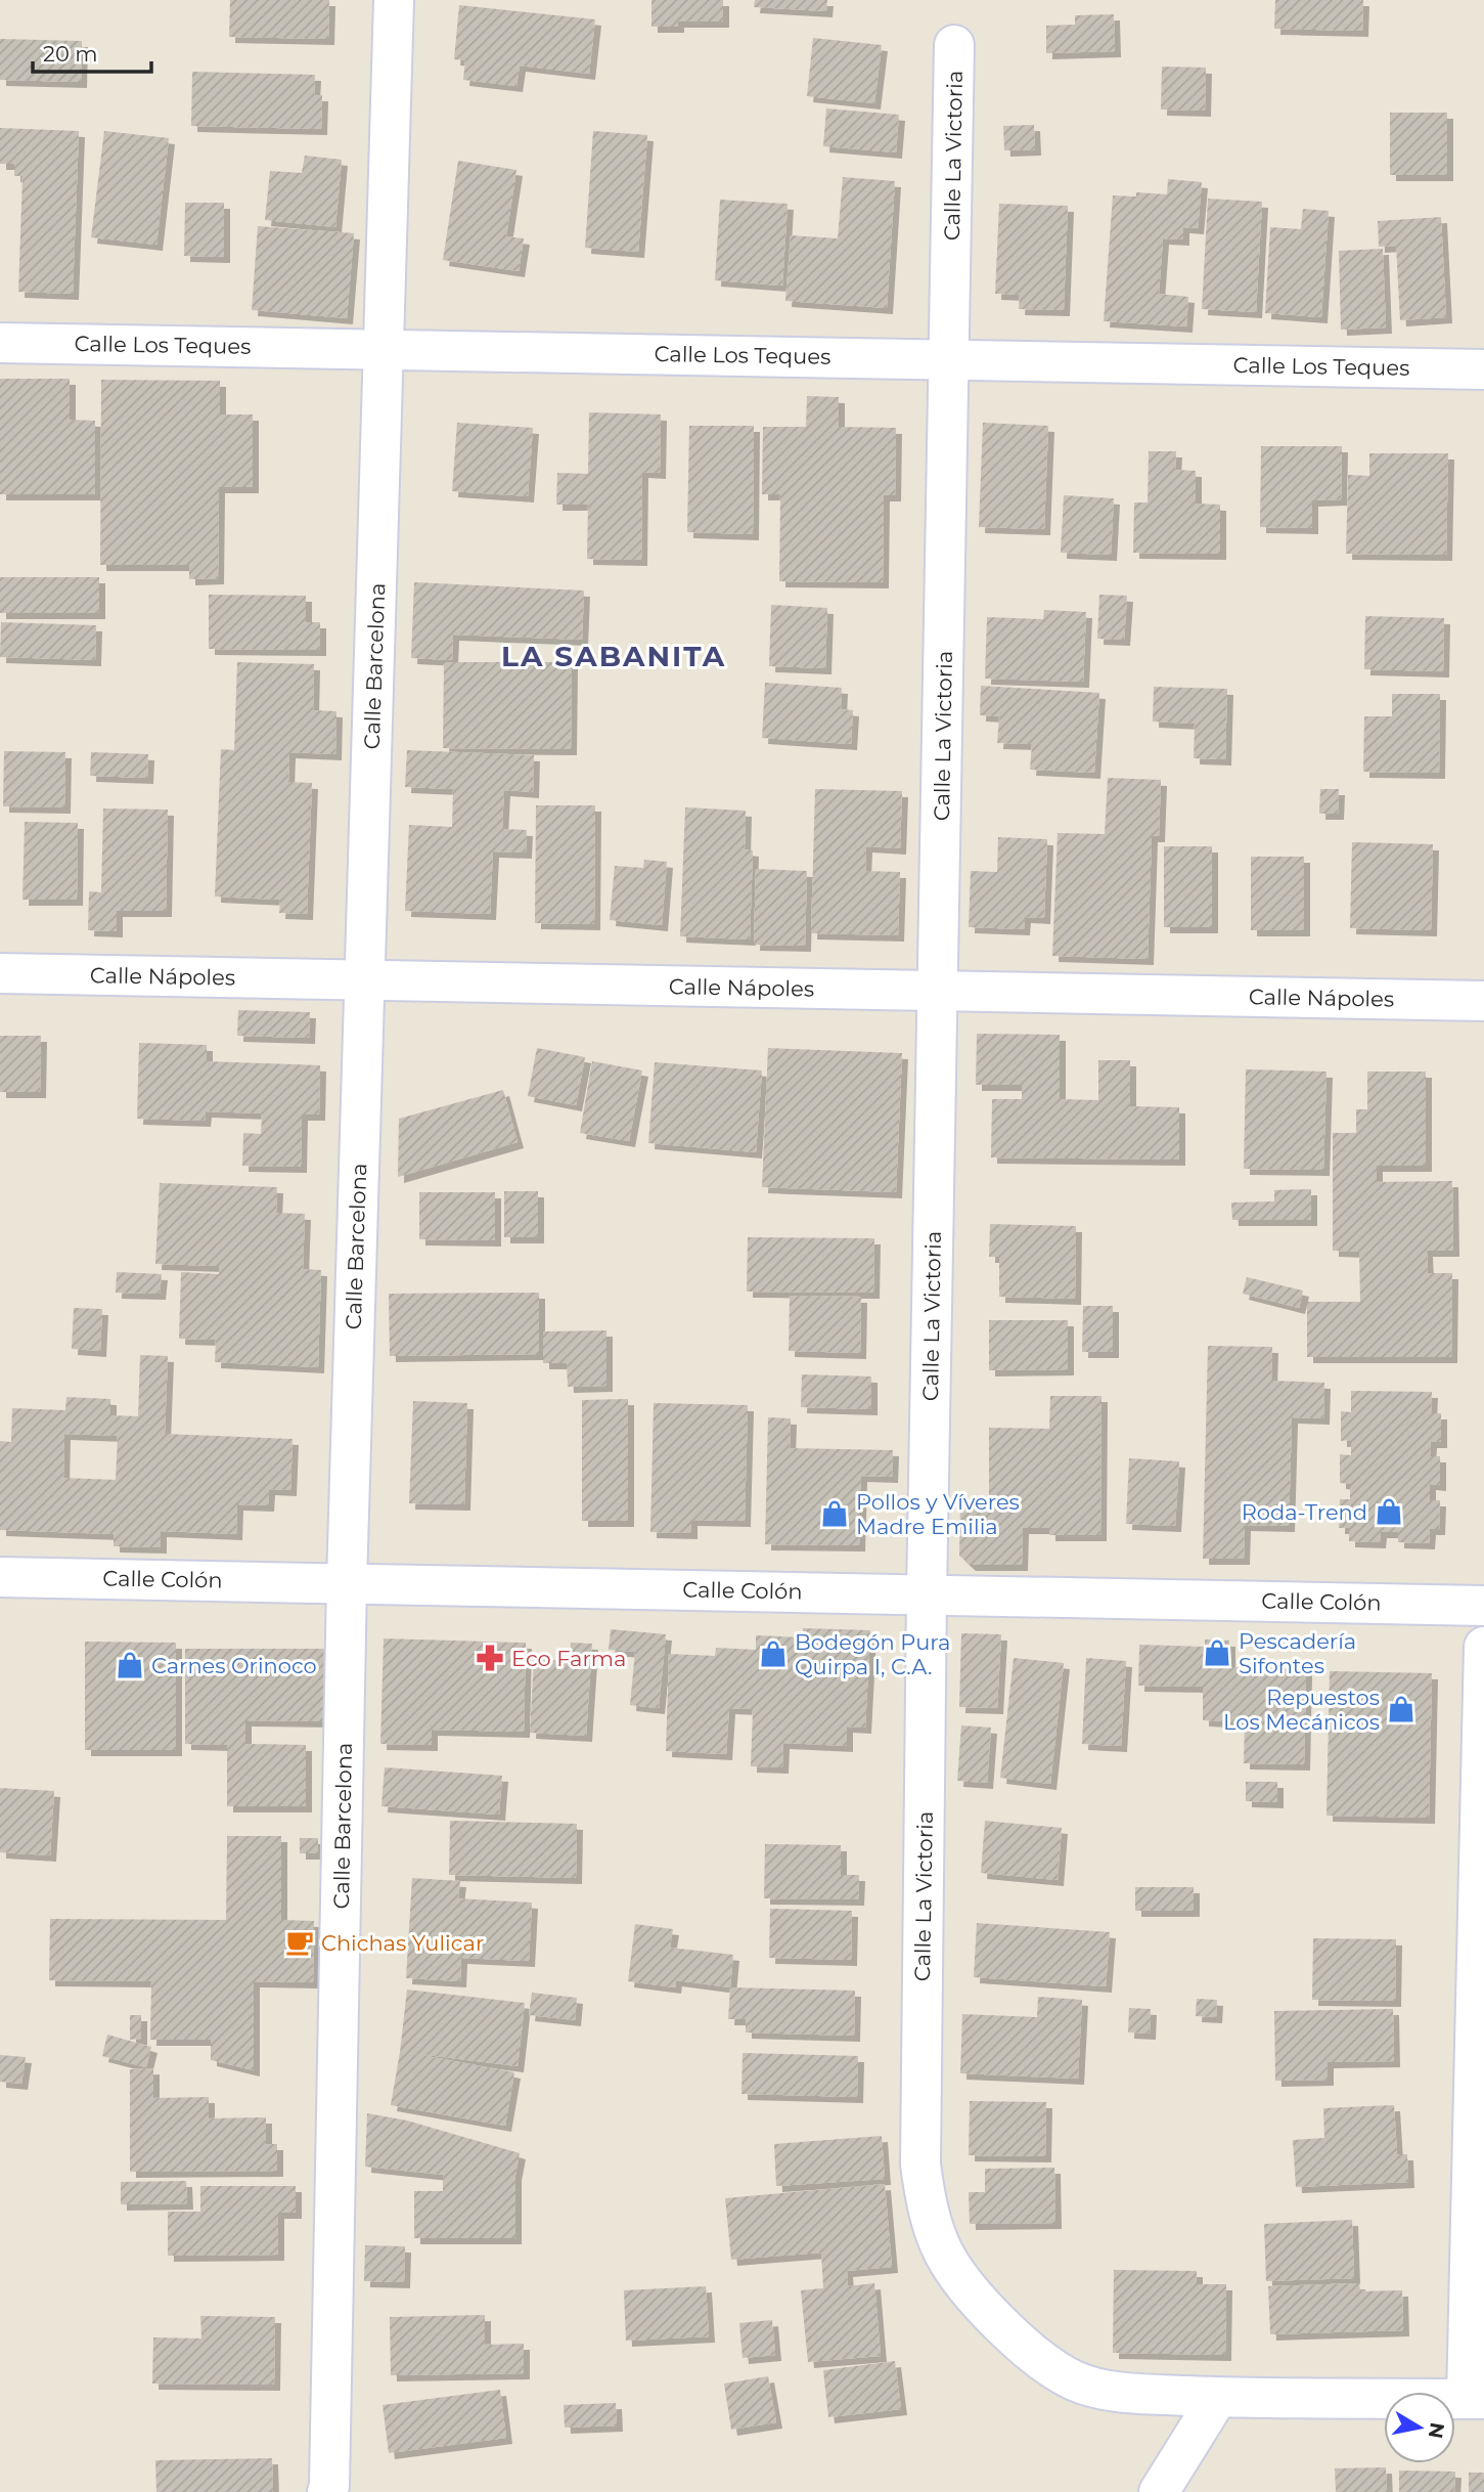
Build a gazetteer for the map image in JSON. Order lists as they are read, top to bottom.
{
  "streets": {
    "street": [
      "Calle La Victoria",
      "Calle Los Teques",
      "Calle Barcelona",
      "Calle Nápoles",
      "Calle Colón"
    ]
  },
  "crossings": [
    ["Calle La Victoria", "Calle Los Teques"],
    ["Calle La Victoria", "Calle Nápoles"],
    ["Calle La Victoria", "Calle Colón"],
    ["Calle Los Teques", "Calle Barcelona"],
    ["Calle Barcelona", "Calle Nápoles"],
    ["Calle Barcelona", "Calle Colón"]
  ],
  "districts": ["LA SABANITA"],
  "places": {
    "shop": [
      "Roda-Trend",
      "Pollos y Víveres Madre Emilia",
      "Pescadería Sifontes",
      "Bodegón Pura Quirpa I, C.A.",
      "Carnes Orinoco",
      "Repuestos Los Mecánicos"
    ],
    "pharmacy": ["Eco Farma"],
    "cafe": ["Chichas Yulicar"]
  },
  "scale_bar": "20 m",
  "north": "right"
}
